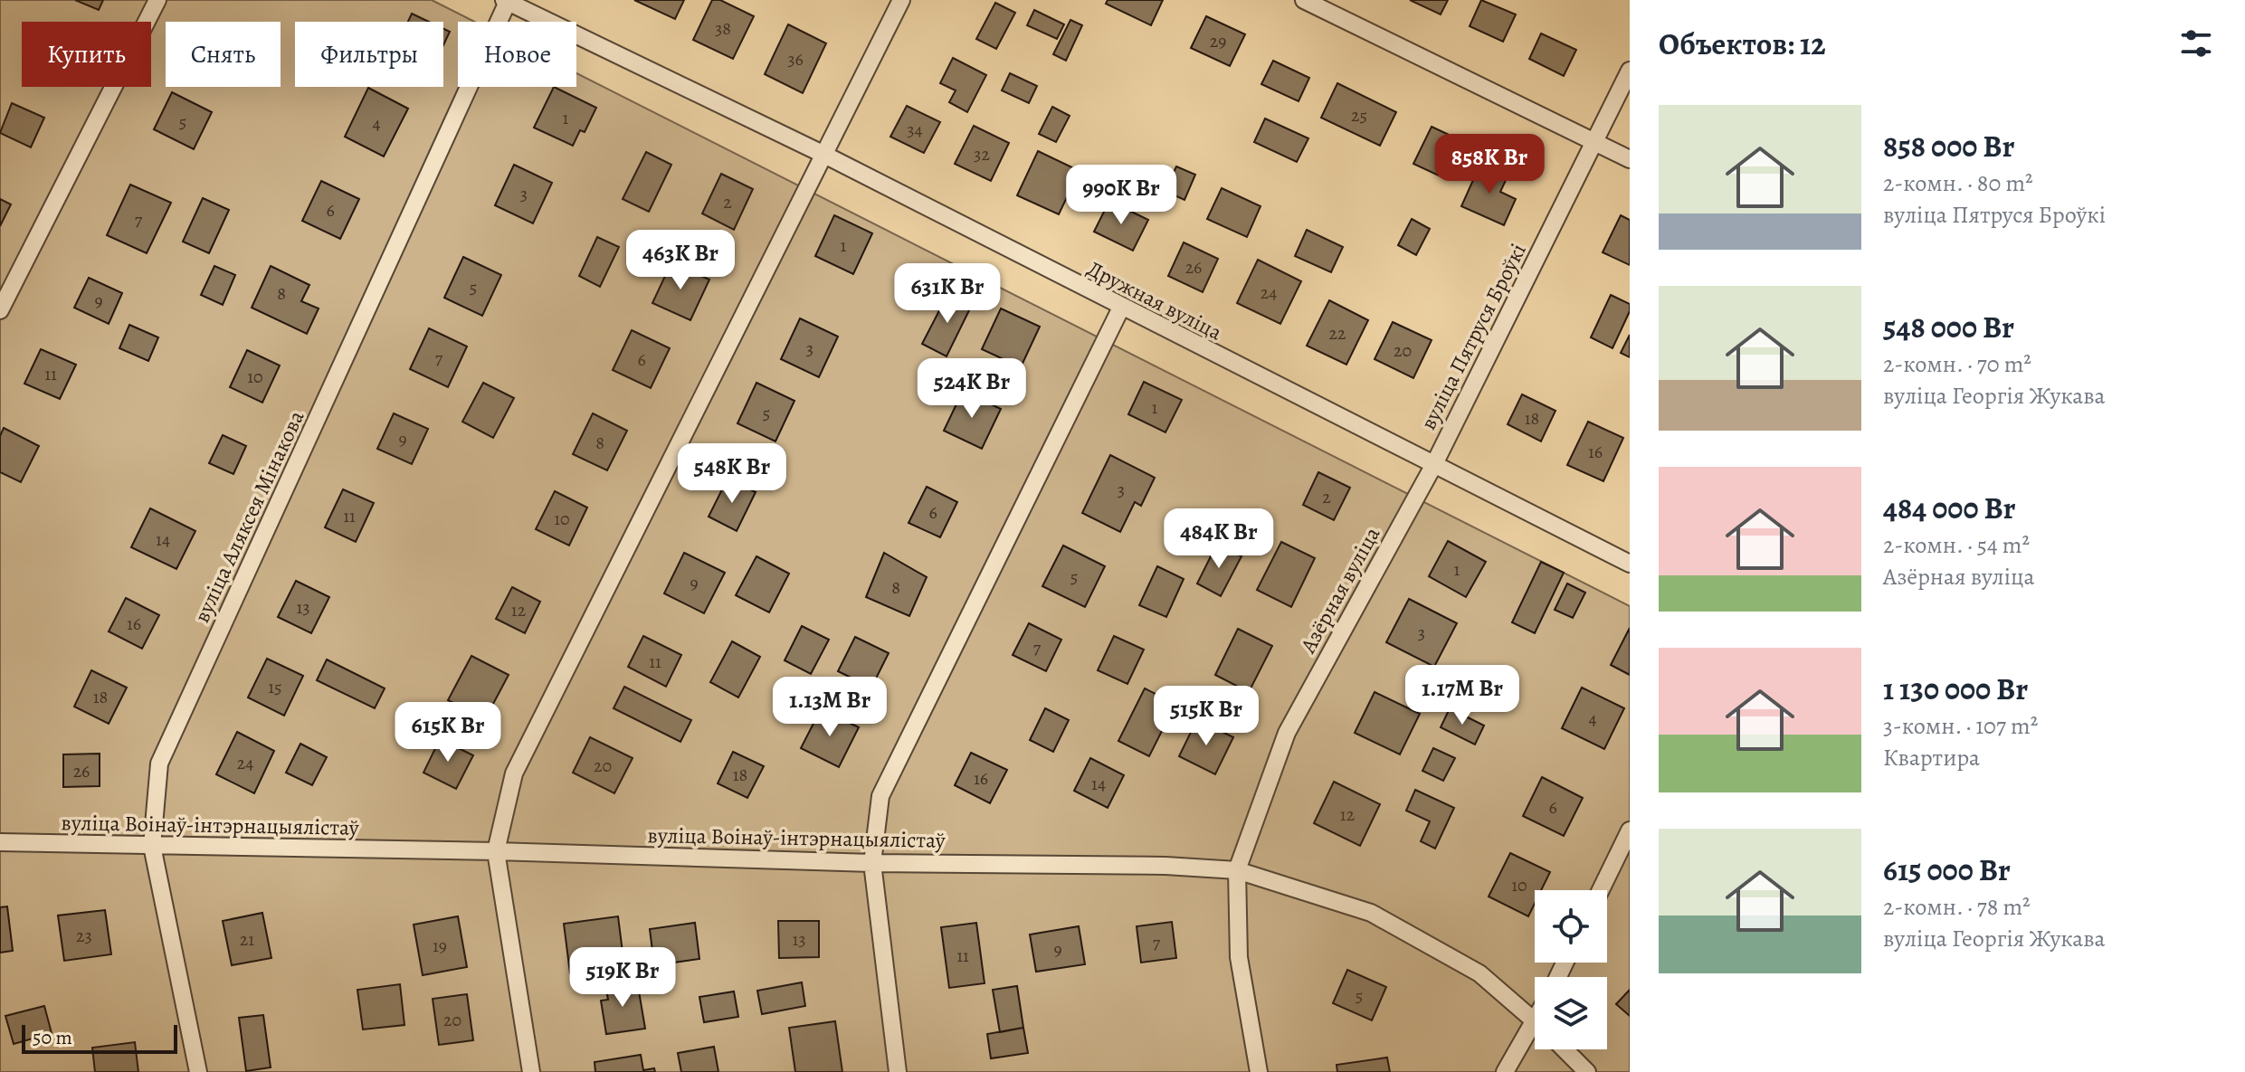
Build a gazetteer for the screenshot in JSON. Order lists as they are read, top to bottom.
{
  "streets": {
    "street": [
      "Дружная вуліца",
      "вуліца Пятруся Броўкі",
      "вуліца Аляксея Мінакова",
      "Азёрная вуліца",
      "вуліца Воінаў-інтэрнацыялістаў"
    ]
  },
  "crossings": [
    ["Дружная вуліца", "вуліца Пятруся Броўкі"],
    ["Дружная вуліца", "вуліца Аляксея Мінакова"],
    ["Дружная вуліца", "Азёрная вуліца"],
    ["вуліца Пятруся Броўкі", "Азёрная вуліца"],
    ["вуліца Аляксея Мінакова", "вуліца Воінаў-інтэрнацыялістаў"],
    ["Азёрная вуліца", "вуліца Воінаў-інтэрнацыялістаў"]
  ],
  "house_numbers": [
    "38",
    "29",
    "36",
    "25",
    "1",
    "5",
    "4",
    "34",
    "32",
    "3",
    "2",
    "6",
    "7",
    "1",
    "26",
    "5",
    "24",
    "8",
    "9",
    "22",
    "3",
    "20",
    "7",
    "6",
    "11",
    "10",
    "1",
    "5",
    "18",
    "9",
    "8",
    "16",
    "3",
    "2",
    "6",
    "11",
    "10",
    "14",
    "1",
    "5",
    "9",
    "8",
    "13",
    "12",
    "16",
    "3",
    "7",
    "11",
    "15",
    "18",
    "4",
    "24",
    "20",
    "26",
    "18",
    "16",
    "14",
    "6",
    "12",
    "10",
    "23",
    "21",
    "13",
    "7",
    "19",
    "9",
    "11",
    "5",
    "20"
  ],
  "scale_bar": "50 m",
  "page": {
    "heading": "Объектов: 12",
    "chip": [
      "Купить",
      "Снять",
      "Фильтры",
      "Новое"
    ],
    "list": [
      {
        "name": "858 000 Br",
        "note": "2-комн. · 80 m² · вуліца Пятруся Броўкі"
      },
      {
        "name": "548 000 Br",
        "note": "2-комн. · 70 m² · вуліца Георгія Жукава"
      },
      {
        "name": "484 000 Br",
        "note": "2-комн. · 54 m² · Азёрная вуліца"
      },
      {
        "name": "1 130 000 Br",
        "note": "3-комн. · 107 m² · Квартира"
      },
      {
        "name": "615 000 Br",
        "note": "2-комн. · 78 m² · вуліца Георгія Жукава"
      }
    ],
    "price": [
      "858K Br",
      "990K Br",
      "463K Br",
      "631K Br",
      "524K Br",
      "548K Br",
      "484K Br",
      "1.17M Br",
      "1.13M Br",
      "515K Br",
      "615K Br",
      "519K Br"
    ],
    "scale": "50 m"
  }
}
